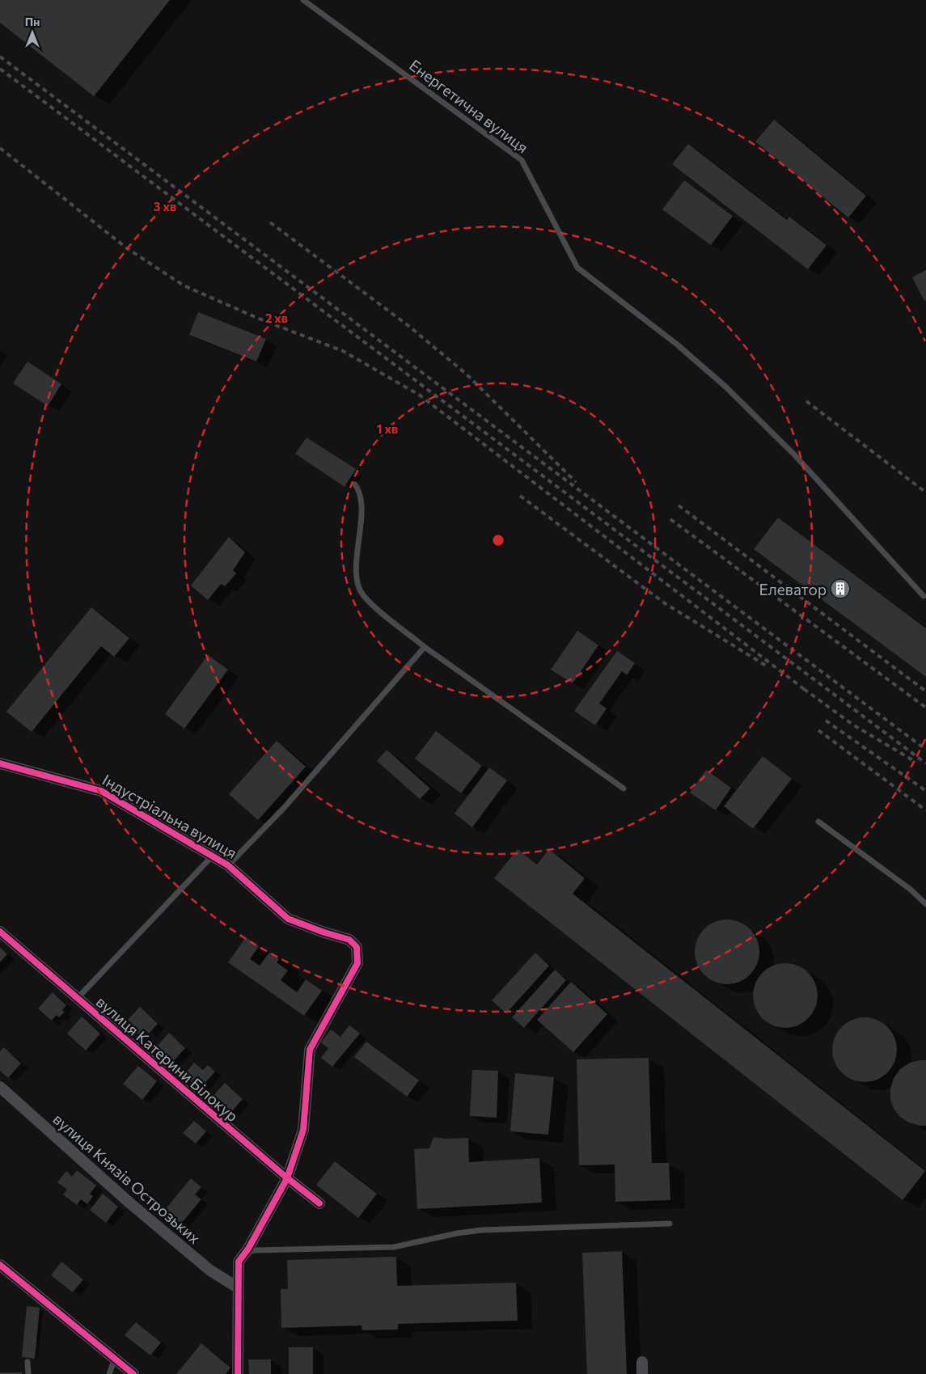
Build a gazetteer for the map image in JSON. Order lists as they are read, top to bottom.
{
  "streets": {
    "street": ["Індустріальна вулиця", "вулиця Катерини Білокур", "вулиця Князів Острозьких"],
    "lane": ["Енергетична вулиця"]
  },
  "crossings": [
    ["Індустріальна вулиця", "вулиця Катерини Білокур"],
    ["Індустріальна вулиця", "вулиця Князів Острозьких"]
  ],
  "places": {
    "building": ["Елеватор"]
  },
  "north": "top",
  "rings": ["3 хв", "2 хв", "1 хв"]
}
